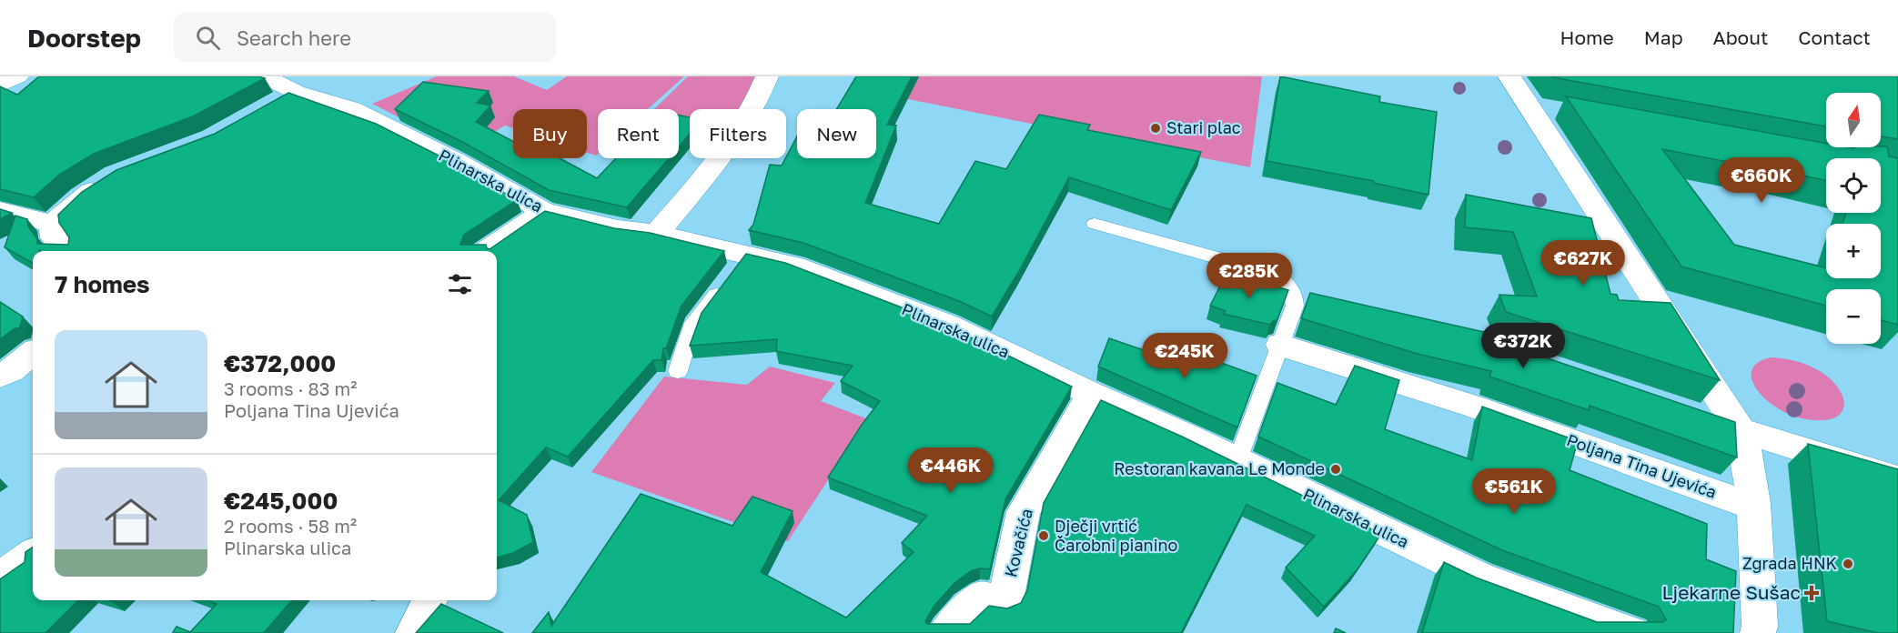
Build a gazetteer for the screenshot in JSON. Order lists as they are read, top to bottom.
{
  "streets": {
    "street": ["Plinarska ulica", "Poljana Tina Ujevića", "Kovačića"]
  },
  "crossings": [
    ["Plinarska ulica", "Kovačića"]
  ],
  "places": {
    "other": [
      "Stari plac",
      "Restoran kavana Le Monde",
      "Dječji vrtić Čarobni pianino",
      "Zgrada HNK"
    ],
    "health": ["Ljekarne Sušac"]
  },
  "north": "top",
  "page": {
    "header": "Doorstep",
    "search": "Search here",
    "nav": [
      "Home",
      "Map",
      "About",
      "Contact"
    ],
    "map_buttons": ["+", "−"],
    "chip": [
      "Buy",
      "Rent",
      "Filters",
      "New"
    ],
    "price": [
      "€660K",
      "€627K",
      "€285K",
      "€372K",
      "€245K",
      "€446K",
      "€561K"
    ],
    "heading": "7 homes",
    "list": [
      {
        "name": "€372,000",
        "note": "3 rooms · 83 m² · Poljana Tina Ujevića"
      },
      {
        "name": "€245,000",
        "note": "2 rooms · 58 m² · Plinarska ulica"
      }
    ]
  }
}
